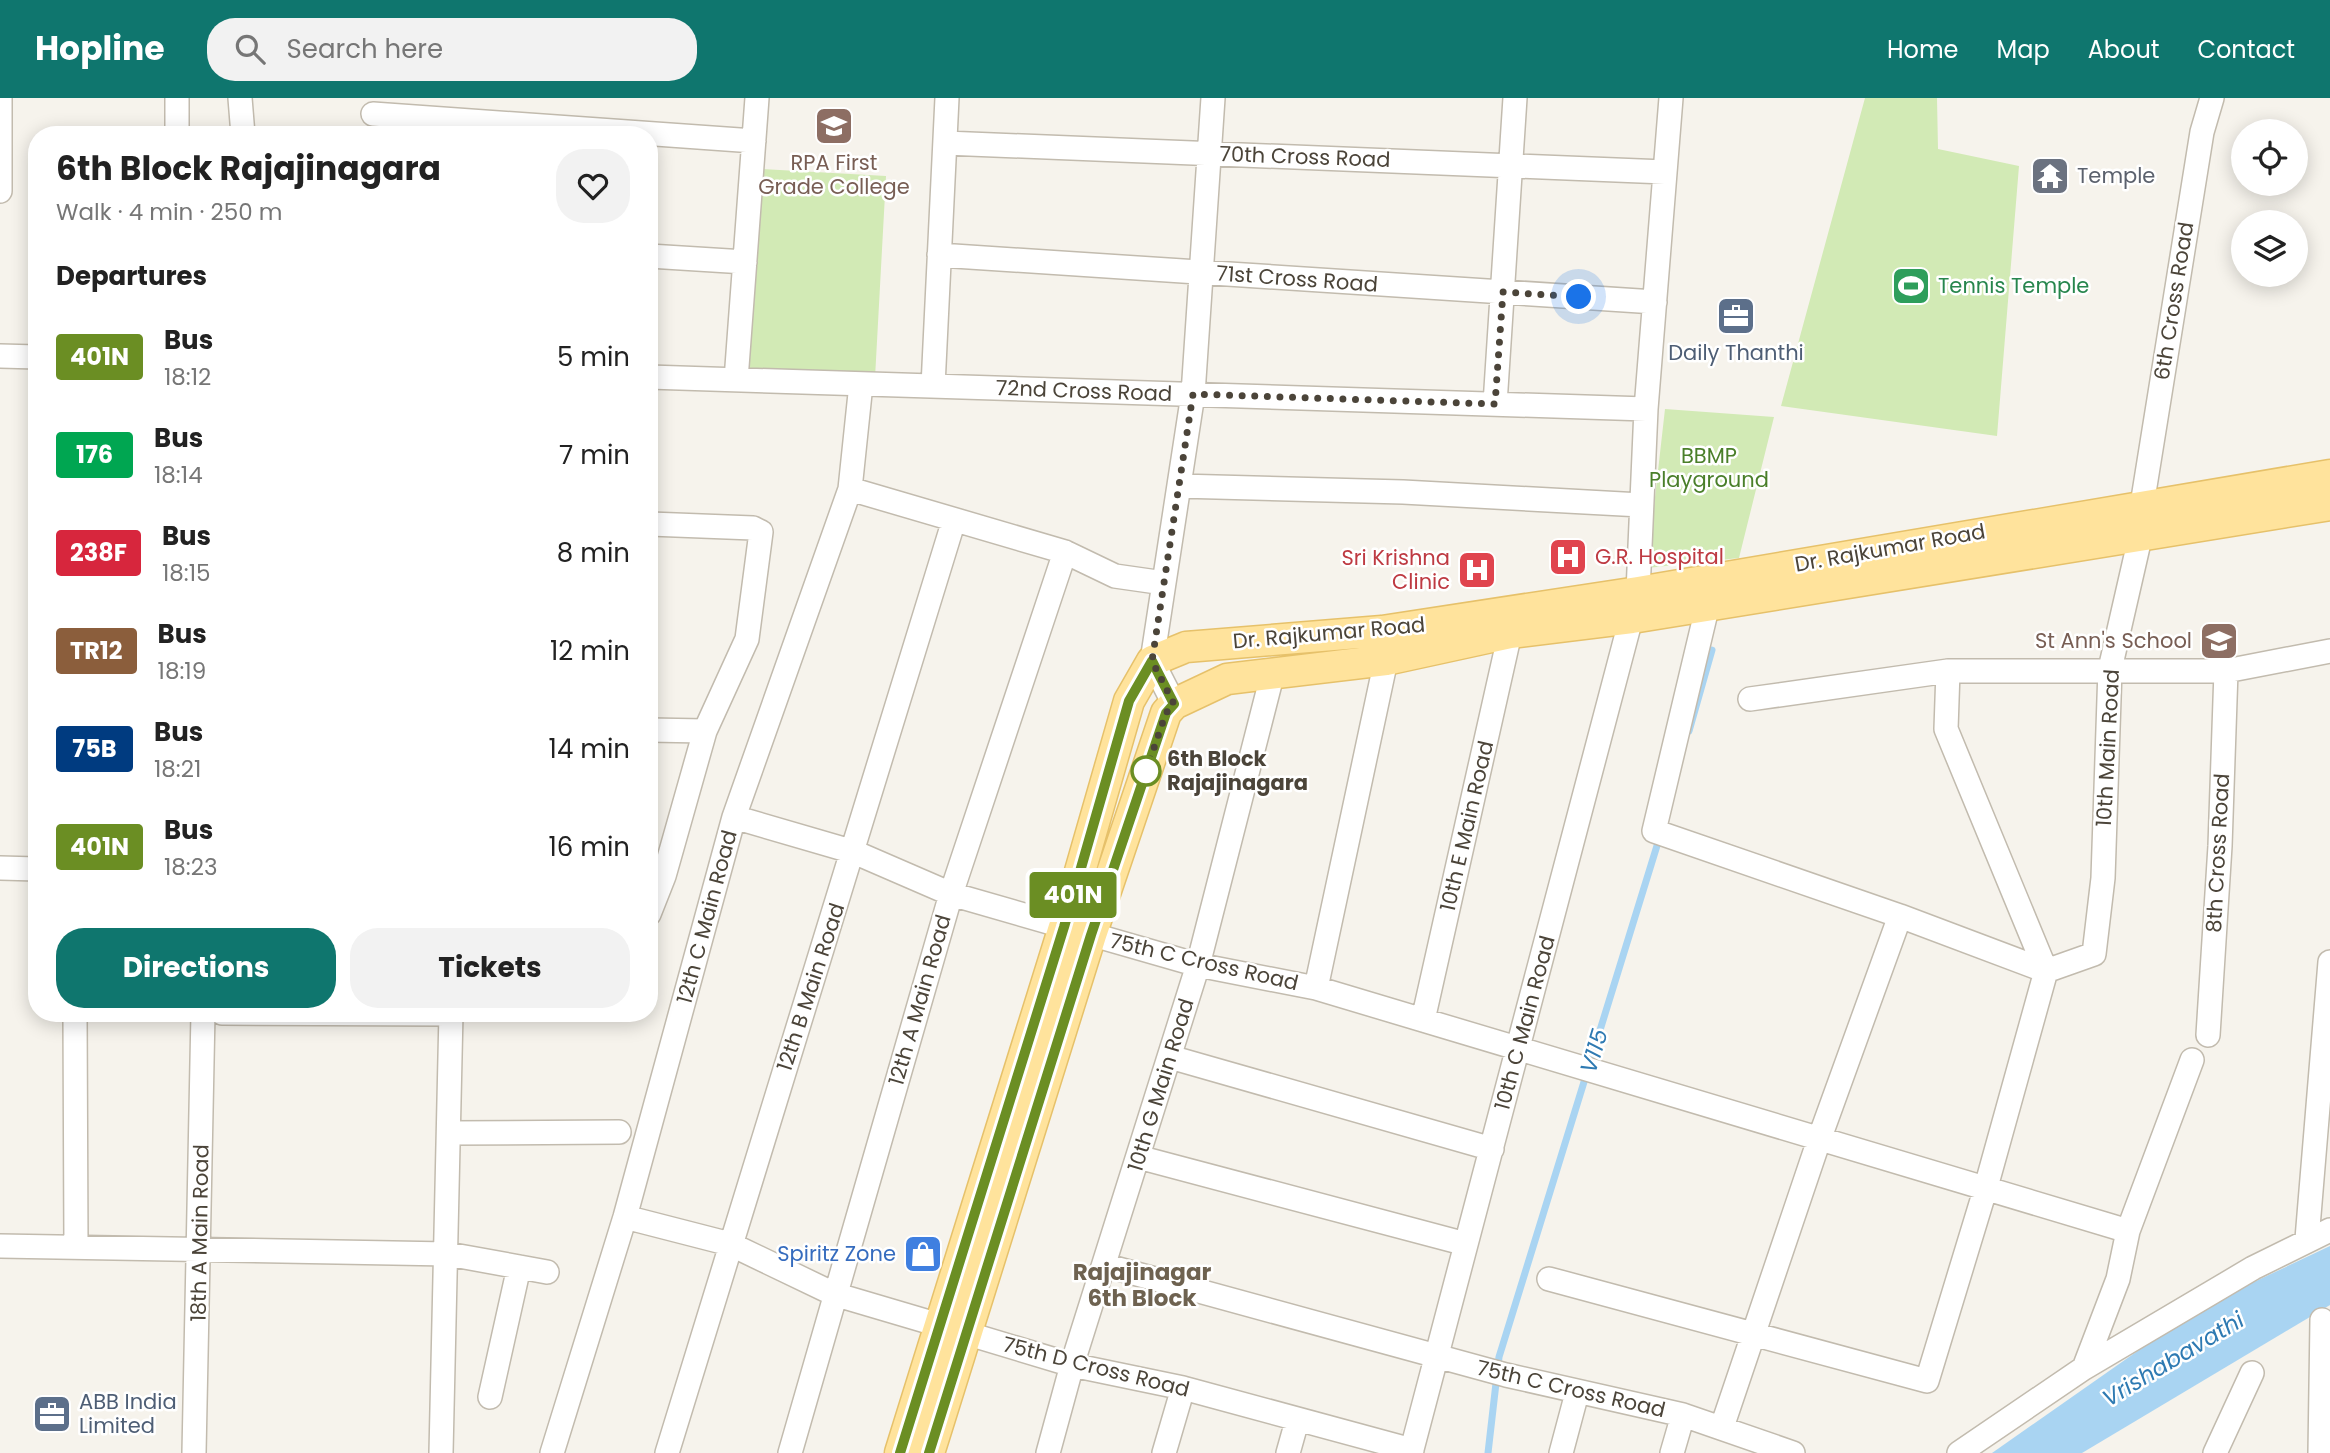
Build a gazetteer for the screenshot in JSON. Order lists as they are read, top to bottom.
{
  "streets": {
    "main road": ["Dr. Rajkumar Road"],
    "street": [
      "70th Cross Road",
      "71st Cross Road",
      "6th Cross Road",
      "72nd Cross Road",
      "10th Main Road",
      "10th E Main Road",
      "8th Cross Road",
      "12th C Main Road",
      "75th C Cross Road",
      "12th B Main Road",
      "12th A Main Road",
      "10th C Main Road",
      "10th G Main Road",
      "18th A Main Road",
      "75th D Cross Road"
    ]
  },
  "crossings": [
    ["70th Cross Road", "10th C Main Road"],
    ["71st Cross Road", "10th C Main Road"],
    ["6th Cross Road", "Dr. Rajkumar Road"],
    ["72nd Cross Road", "12th C Main Road"],
    ["72nd Cross Road", "10th C Main Road"],
    ["Dr. Rajkumar Road", "10th Main Road"],
    ["Dr. Rajkumar Road", "10th E Main Road"],
    ["Dr. Rajkumar Road", "10th C Main Road"],
    ["Dr. Rajkumar Road", "10th G Main Road"],
    ["10th E Main Road", "75th C Cross Road"],
    ["12th C Main Road", "75th C Cross Road"],
    ["12th C Main Road", "75th D Cross Road"],
    ["75th C Cross Road", "12th B Main Road"],
    ["75th C Cross Road", "12th A Main Road"],
    ["75th C Cross Road", "10th C Main Road"],
    ["75th C Cross Road", "10th G Main Road"],
    ["12th B Main Road", "75th D Cross Road"],
    ["12th A Main Road", "75th D Cross Road"],
    ["10th C Main Road", "75th D Cross Road"],
    ["10th G Main Road", "75th D Cross Road"]
  ],
  "districts": ["Rajajinagar 6th Block"],
  "water": ["V115", "Vrishabavathi"],
  "parks": ["BBMP Playground"],
  "places": {
    "school or university": ["RPA First Grade College", "St Ann's School"],
    "temple": ["Temple"],
    "sports": ["Tennis Temple"],
    "office": ["Daily Thanthi", "ABB India Limited"],
    "hospital": ["G.R. Hospital", "Sri Krishna Clinic"],
    "other": ["6th Block Rajajinagara"],
    "shop": ["Spiritz Zone"]
  },
  "lines": ["bus line 401N"],
  "page": {
    "header": "Hopline",
    "search": "Search here",
    "nav": [
      "Home",
      "Map",
      "About",
      "Contact"
    ],
    "on_map": "401N",
    "heading": [
      ["6th Block Rajajinagara", "Walk · 4 min · 250 m"],
      "Departures"
    ],
    "list": [
      {
        "mark": "401N",
        "name": "Bus",
        "note": "18:12",
        "value": "5 min"
      },
      {
        "mark": "176",
        "name": "Bus",
        "note": "18:14",
        "value": "7 min"
      },
      {
        "mark": "238F",
        "name": "Bus",
        "note": "18:15",
        "value": "8 min"
      },
      {
        "mark": "TR12",
        "name": "Bus",
        "note": "18:19",
        "value": "12 min"
      },
      {
        "mark": "75B",
        "name": "Bus",
        "note": "18:21",
        "value": "14 min"
      },
      {
        "mark": "401N",
        "name": "Bus",
        "note": "18:23",
        "value": "16 min"
      }
    ],
    "buttons": ["Directions", "Tickets"]
  }
}
